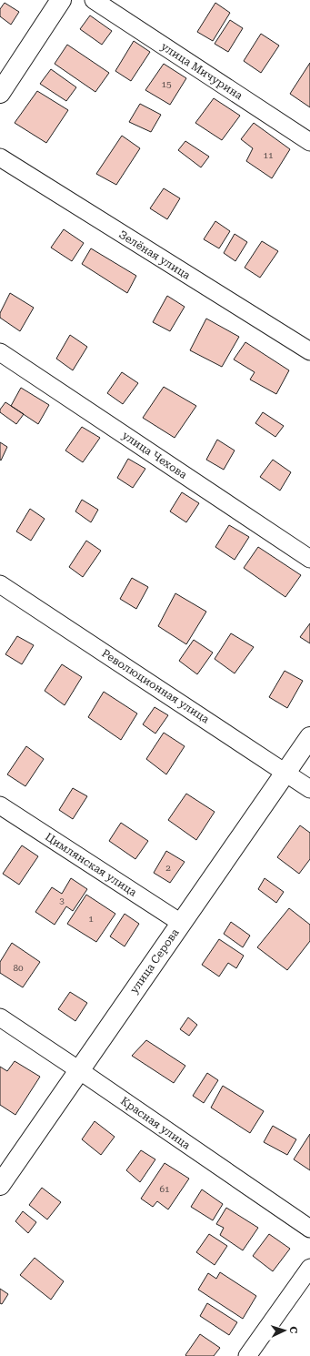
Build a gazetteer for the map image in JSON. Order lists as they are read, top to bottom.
{
  "streets": {
    "street": [
      "улица Мичурина",
      "Зелёная улица",
      "улица Чехова",
      "Революционная улица",
      "Цимлянская улица",
      "улица Серова",
      "Красная улица"
    ]
  },
  "crossings": [
    ["Революционная улица", "улица Серова"],
    ["Цимлянская улица", "улица Серова"],
    ["улица Серова", "Красная улица"]
  ],
  "house_numbers": [
    "15",
    "11",
    "2",
    "3",
    "1",
    "80",
    "61"
  ],
  "north": "right"
}
